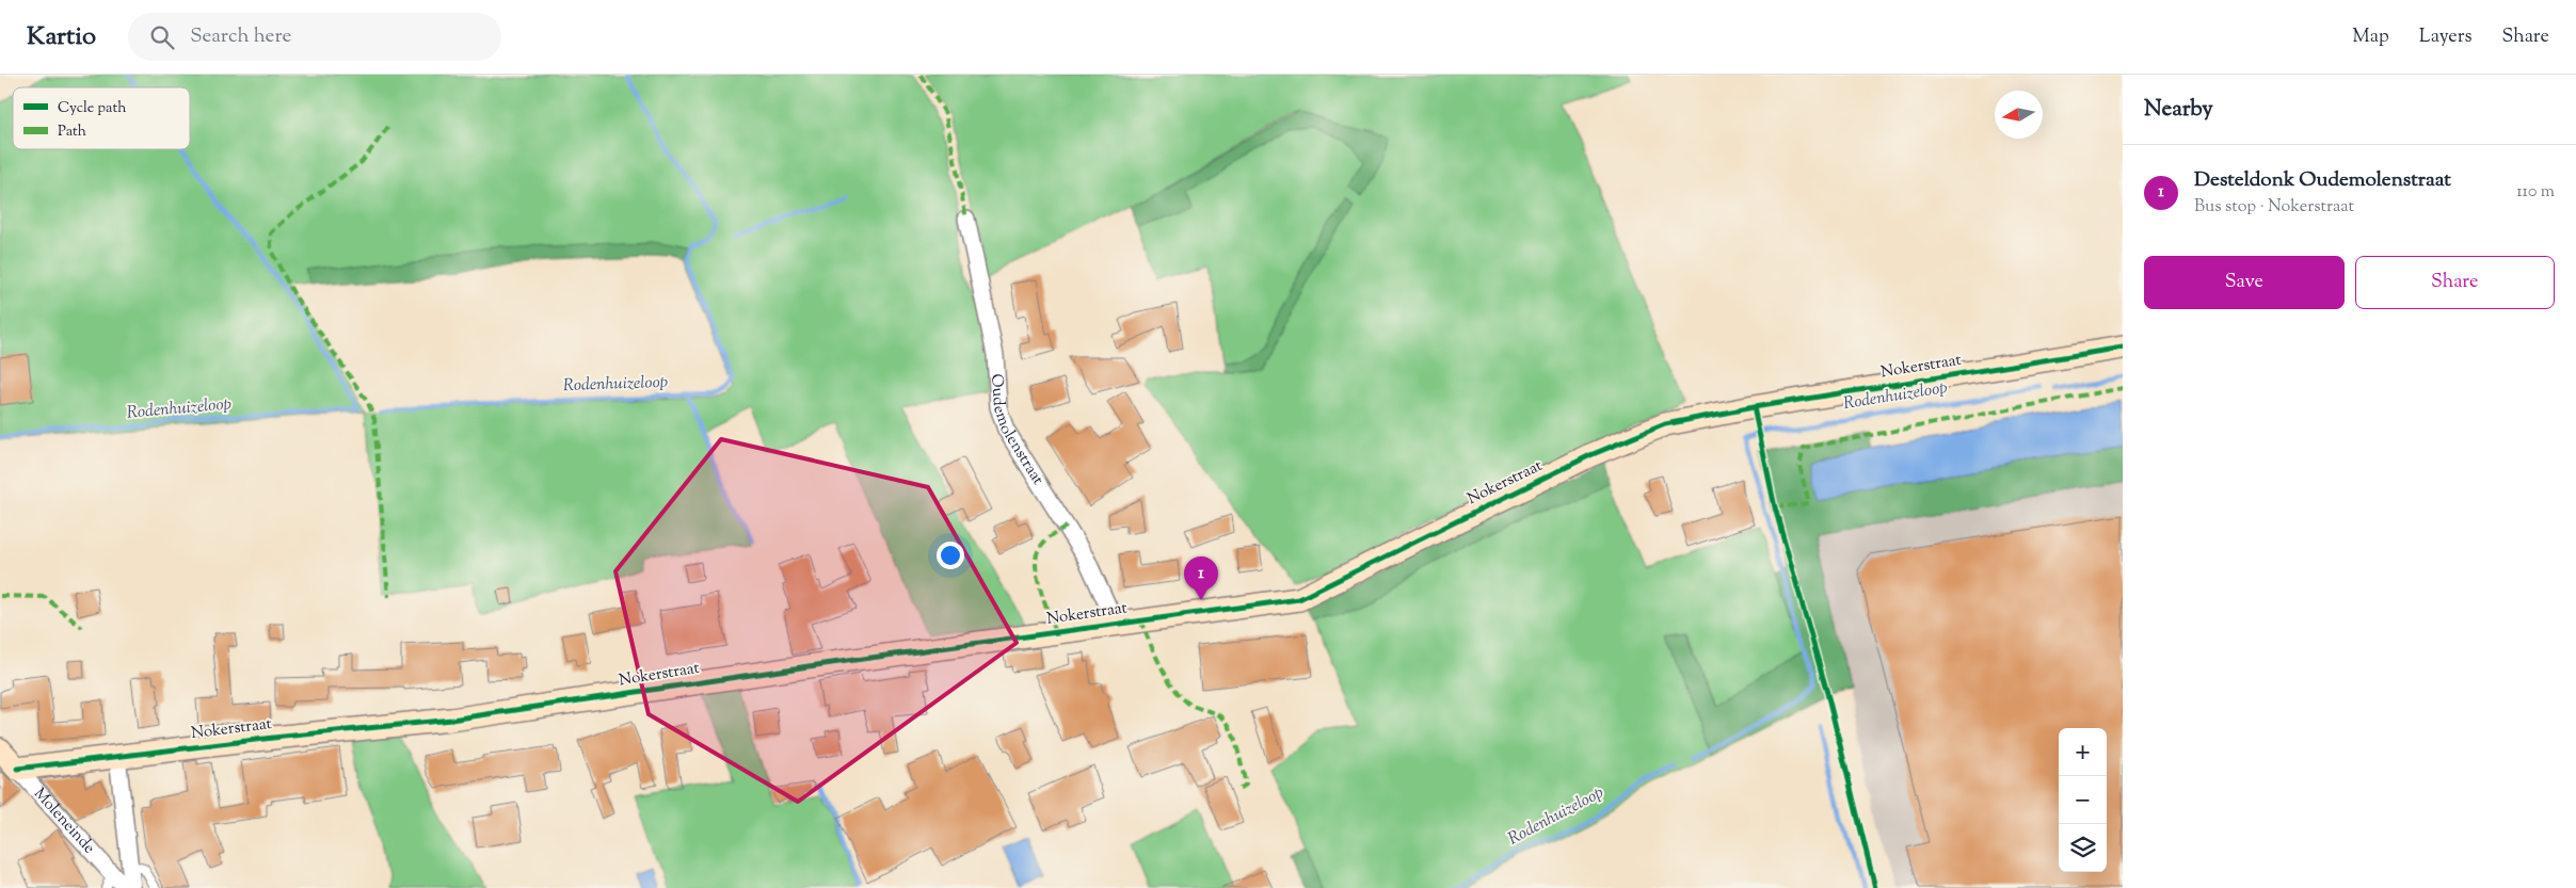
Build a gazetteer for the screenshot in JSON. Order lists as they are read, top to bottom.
{
  "streets": {
    "street": ["Nokerstraat", "Oudemolenstraat", "Moleneinde"]
  },
  "crossings": [
    ["Nokerstraat", "Oudemolenstraat"],
    ["Nokerstraat", "Moleneinde"]
  ],
  "water": ["Rodenhuizeloop"],
  "legend": ["Cycle path", "Path"],
  "north": "left",
  "page": {
    "header": "Kartio",
    "search": "Search here",
    "nav": ["Map", "Layers", "Share"],
    "heading": "Nearby",
    "list": [
      {
        "mark": "1",
        "name": "Desteldonk Oudemolenstraat",
        "note": "Bus stop · Nokerstraat",
        "value": "110 m"
      }
    ],
    "buttons": ["Save", "Share"],
    "pins": "1",
    "map_buttons": ["+", "−"]
  }
}
